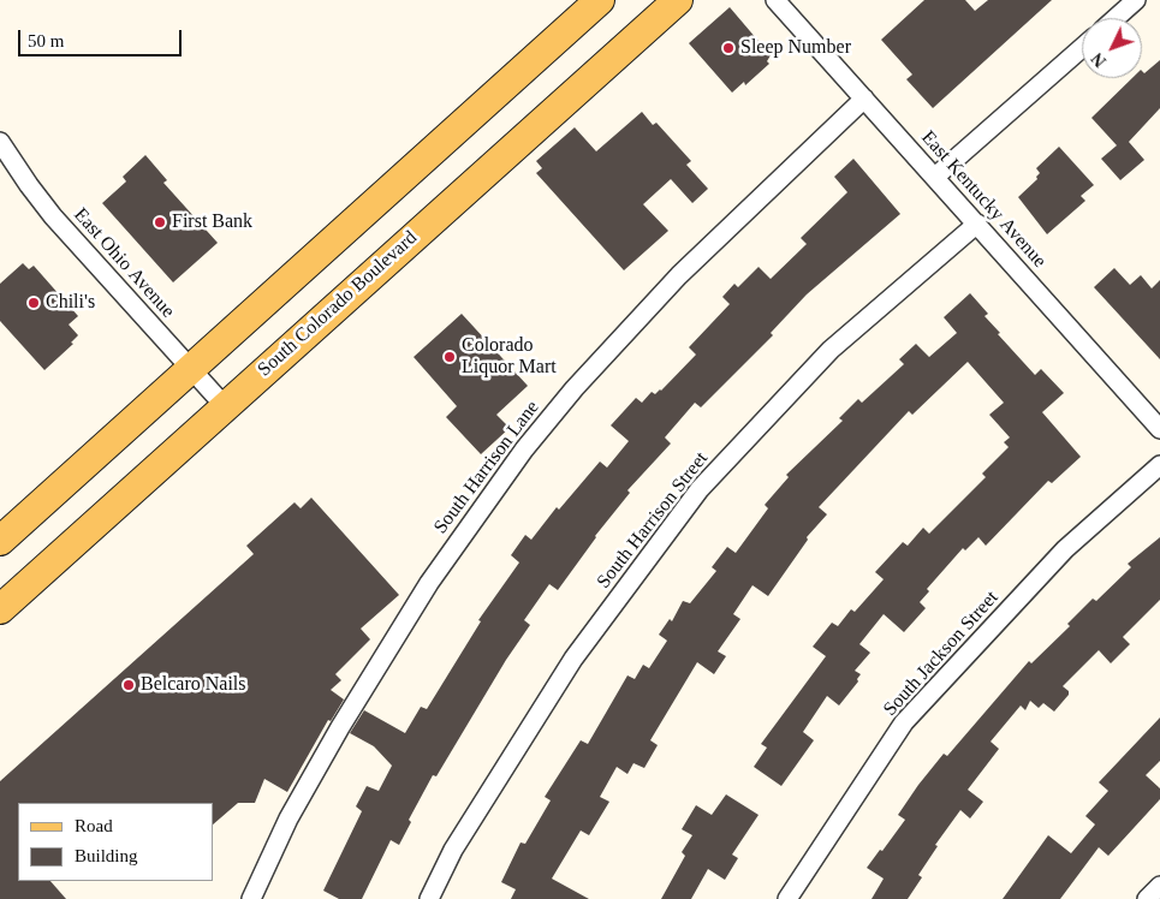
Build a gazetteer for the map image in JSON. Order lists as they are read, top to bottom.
{
  "streets": {
    "main road": ["South Colorado Boulevard"],
    "street": [
      "East Kentucky Avenue",
      "East Ohio Avenue",
      "South Harrison Lane",
      "South Harrison Street",
      "South Jackson Street"
    ]
  },
  "crossings": [
    ["East Kentucky Avenue", "South Harrison Lane"],
    ["East Kentucky Avenue", "South Harrison Street"],
    ["East Ohio Avenue", "South Colorado Boulevard"]
  ],
  "places": [
    "Sleep Number",
    "First Bank",
    "Chili's",
    "Colorado Liquor Mart",
    "Belcaro Nails"
  ],
  "legend": ["Road", "Building"],
  "scale_bar": "50 m",
  "north": "bottom left"
}
